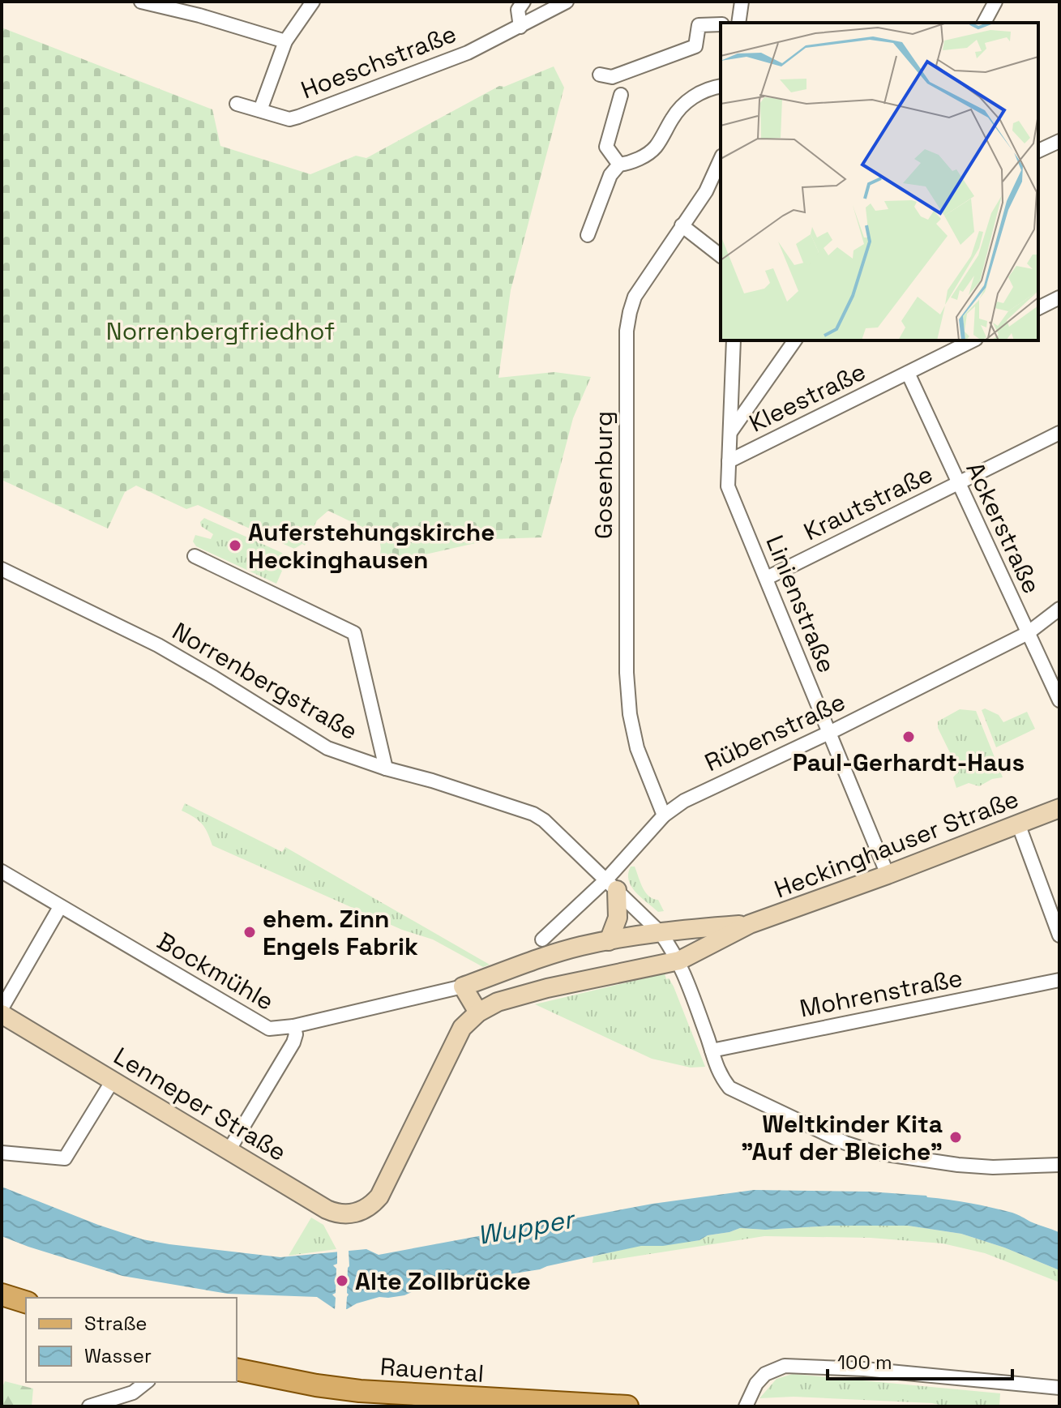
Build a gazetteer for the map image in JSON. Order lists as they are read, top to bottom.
{
  "streets": {
    "main road": ["Heckinghauser Straße", "Lenneper Straße", "Rauental"],
    "street": [
      "Hoeschstraße",
      "Kleestraße",
      "Gosenburg",
      "Krautstraße",
      "Ackerstraße",
      "Linienstraße",
      "Norrenbergstraße",
      "Rübenstraße",
      "Bockmühle",
      "Mohrenstraße"
    ]
  },
  "crossings": [
    ["Kleestraße", "Ackerstraße"],
    ["Kleestraße", "Linienstraße"],
    ["Gosenburg", "Rübenstraße"],
    ["Krautstraße", "Ackerstraße"],
    ["Krautstraße", "Linienstraße"],
    ["Ackerstraße", "Rübenstraße"],
    ["Linienstraße", "Rübenstraße"],
    ["Linienstraße", "Heckinghauser Straße"],
    ["Norrenbergstraße", "Rübenstraße"],
    ["Norrenbergstraße", "Heckinghauser Straße"],
    ["Norrenbergstraße", "Mohrenstraße"],
    ["Heckinghauser Straße", "Bockmühle"],
    ["Heckinghauser Straße", "Lenneper Straße"]
  ],
  "water": ["Wupper"],
  "parks": ["Norrenbergfriedhof"],
  "places": [
    "Auferstehungskirche Heckinghausen",
    "Paul-Gerhardt-Haus",
    "ehem. Zinn Engels Fabrik",
    "Weltkinder Kita \"Auf der Bleiche\"",
    "Alte Zollbrücke"
  ],
  "legend": ["Straße", "Wasser"],
  "scale_bar": "100 m"
}
